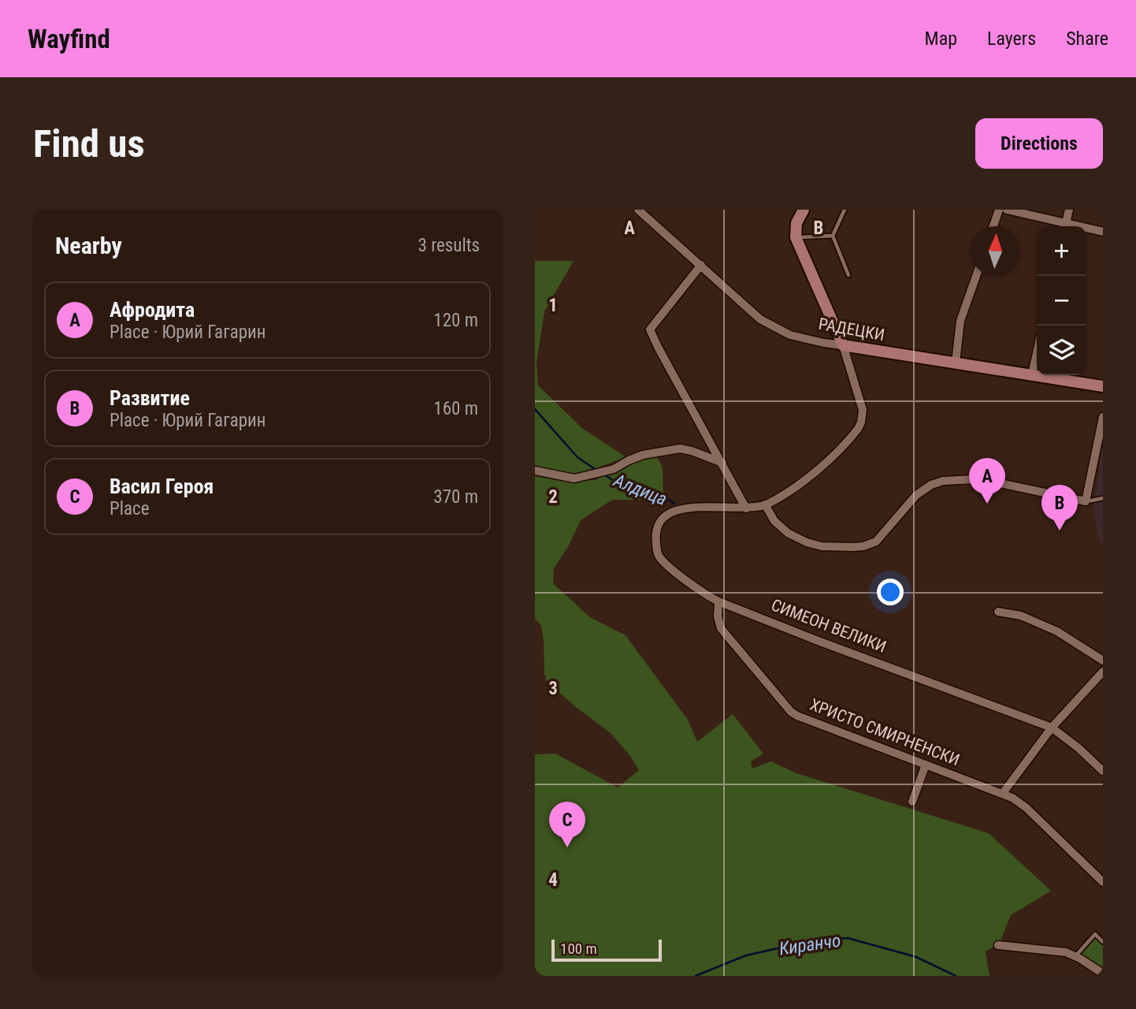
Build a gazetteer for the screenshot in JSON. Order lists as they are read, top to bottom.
{
  "streets": {
    "street": ["РАДЕЦКИ", "СИМЕОН ВЕЛИКИ", "ХРИСТО СМИРНЕНСКИ"]
  },
  "crossings": [
    ["РАДЕЦКИ", "СИМЕОН ВЕЛИКИ"],
    ["СИМЕОН ВЕЛИКИ", "ХРИСТО СМИРНЕНСКИ"]
  ],
  "water": ["Алдица", "Киранчо"],
  "scale_bar": "100 m",
  "north": "top",
  "page": {
    "header": "Wayfind",
    "nav": ["Map", "Layers", "Share"],
    "buttons": "Directions",
    "title": "Find us",
    "heading": ["Nearby", "3 results"],
    "map_buttons": ["+", "−"],
    "list": [
      {
        "mark": "A",
        "name": "Афродита",
        "note": "Place · Юрий Гагарин",
        "value": "120 m"
      },
      {
        "mark": "B",
        "name": "Развитие",
        "note": "Place · Юрий Гагарин",
        "value": "160 m"
      },
      {
        "mark": "C",
        "name": "Васил Героя",
        "note": "Place",
        "value": "370 m"
      }
    ],
    "pins": ["A", "B", "C"],
    "scale": "100 m"
  },
  "grid": {
    "columns": ["A", "B"],
    "rows": [
      "1",
      "2",
      "3",
      "4"
    ]
  }
}
